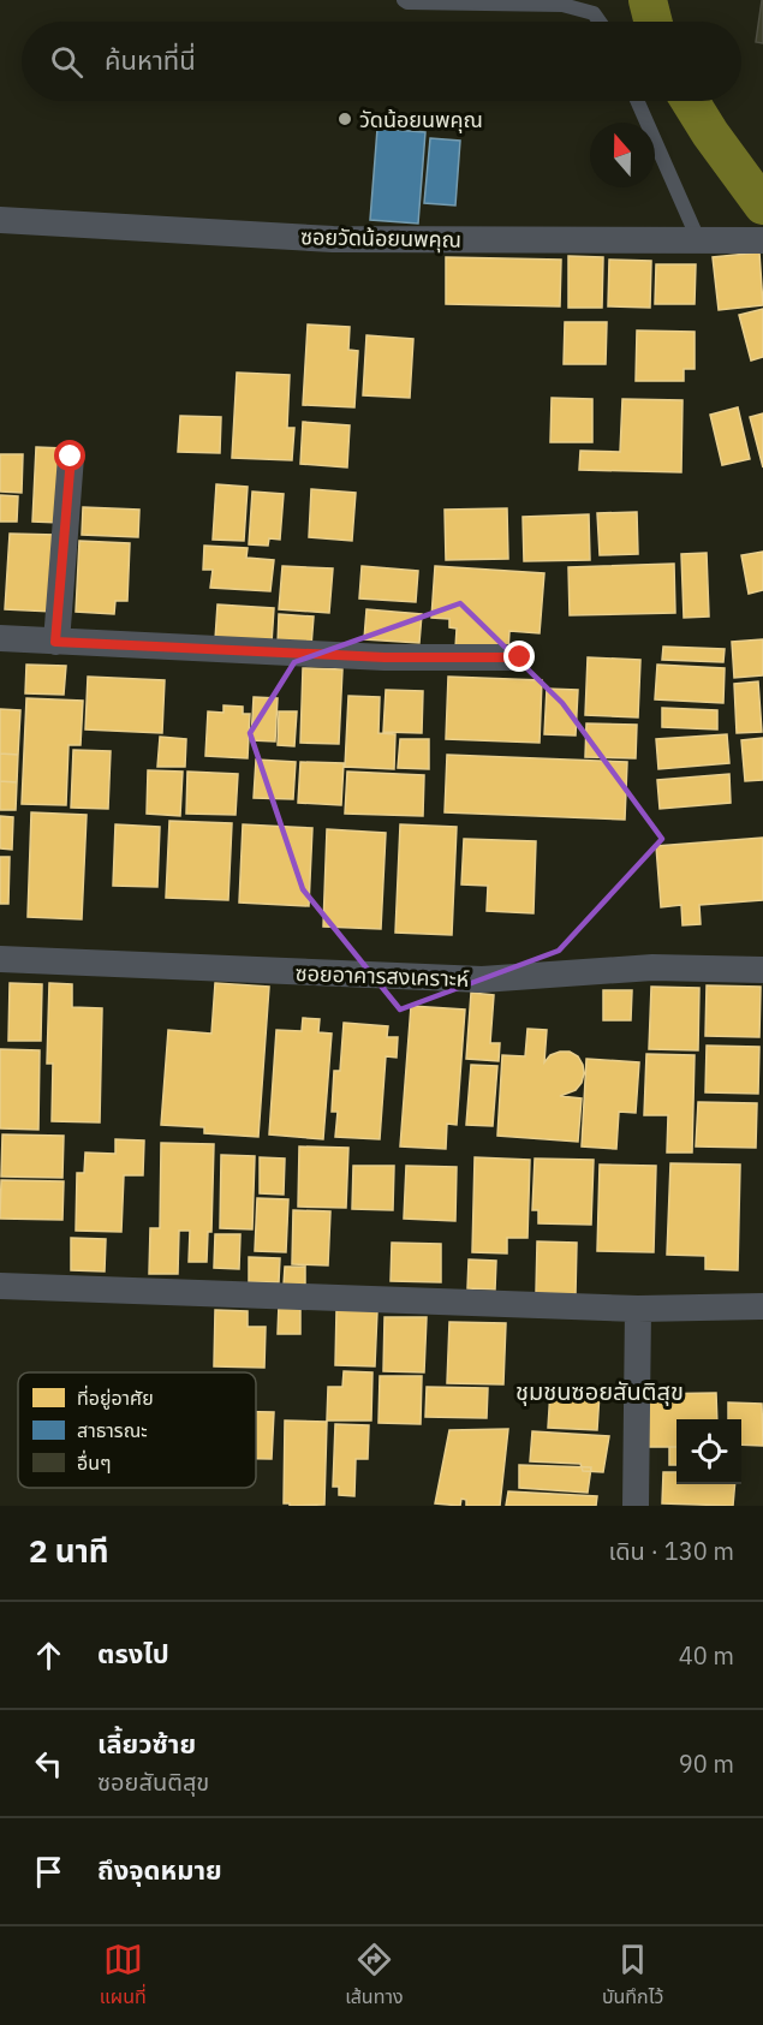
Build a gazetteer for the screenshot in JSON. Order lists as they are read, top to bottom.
{
  "streets": {
    "street": ["ซอยวัดน้อยนพคุณ", "ซอยอาคารสงเคราะห์"]
  },
  "districts": ["ชุมชนซอยสันติสุข"],
  "places": ["วัดน้อยนพคุณ"],
  "legend": ["ที่อยู่อาศัย", "สาธารณะ", "อื่นๆ"],
  "north": "top",
  "page": {
    "search": "ค้นหาที่นี่",
    "heading": ["2 นาที", "เดิน · 130 m"],
    "list": [
      ["ตรงไป", "40 m"],
      ["เลี้ยวซ้าย", "ซอยสันติสุข", "90 m"],
      "ถึงจุดหมาย"
    ],
    "nav": ["แผนที่", "เส้นทาง", "บันทึกไว้"]
  }
}
